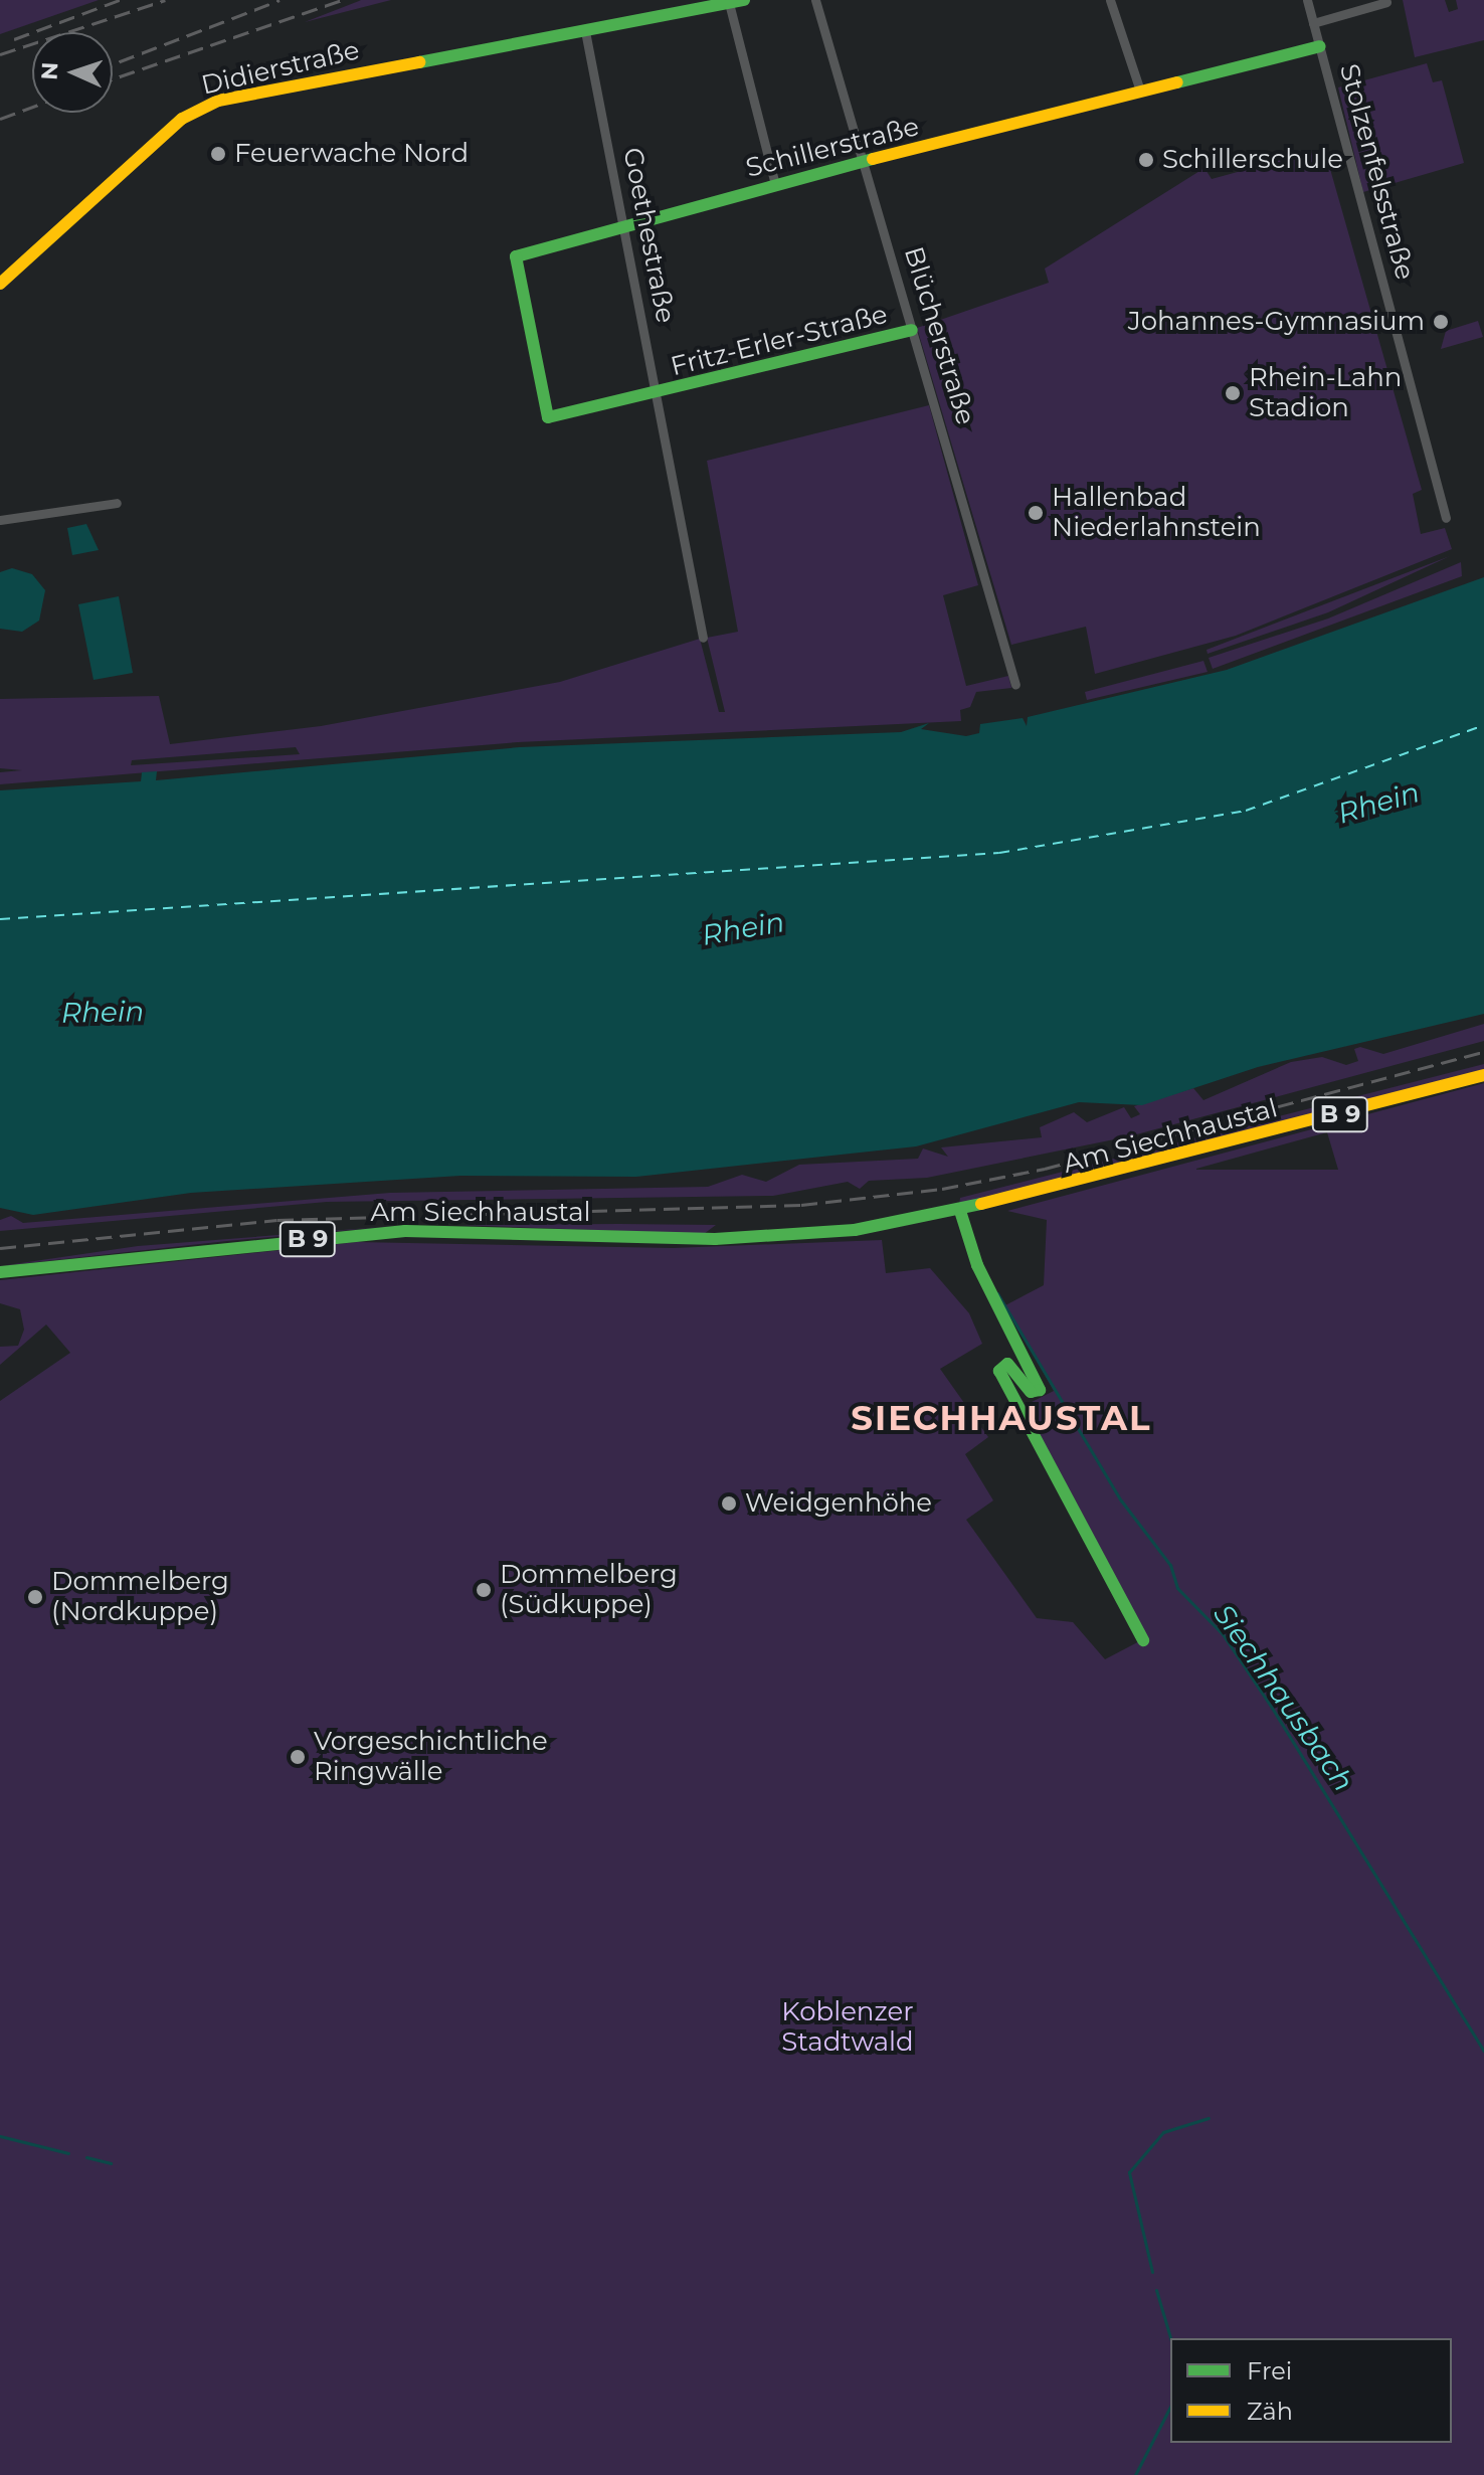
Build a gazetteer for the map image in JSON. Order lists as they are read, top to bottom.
{
  "streets": {
    "street": [
      "Didierstraße",
      "Schillerstraße",
      "Stolzenfelsstraße",
      "Goethestraße",
      "Blücherstraße",
      "Fritz-Erler-Straße",
      "B 9",
      "Am Siechhaustal"
    ]
  },
  "crossings": [
    ["Didierstraße", "Goethestraße"],
    ["Schillerstraße", "Stolzenfelsstraße"],
    ["Schillerstraße", "Goethestraße"],
    ["Schillerstraße", "Blücherstraße"],
    ["Schillerstraße", "Fritz-Erler-Straße"],
    ["Goethestraße", "Fritz-Erler-Straße"],
    ["Blücherstraße", "Fritz-Erler-Straße"]
  ],
  "districts": ["SIECHHAUSTAL"],
  "water": ["Rhein", "Siechhausbach"],
  "parks": ["Koblenzer Stadtwald"],
  "places": [
    "Feuerwache Nord",
    "Schillerschule",
    "Johannes-Gymnasium",
    "Rhein-Lahn Stadion",
    "Hallenbad Niederlahnstein",
    "Weidgenhöhe",
    "Dommelberg (Südkuppe)",
    "Dommelberg (Nordkuppe)",
    "Vorgeschichtliche Ringwälle"
  ],
  "legend": ["Frei", "Zäh"],
  "north": "left"
}
